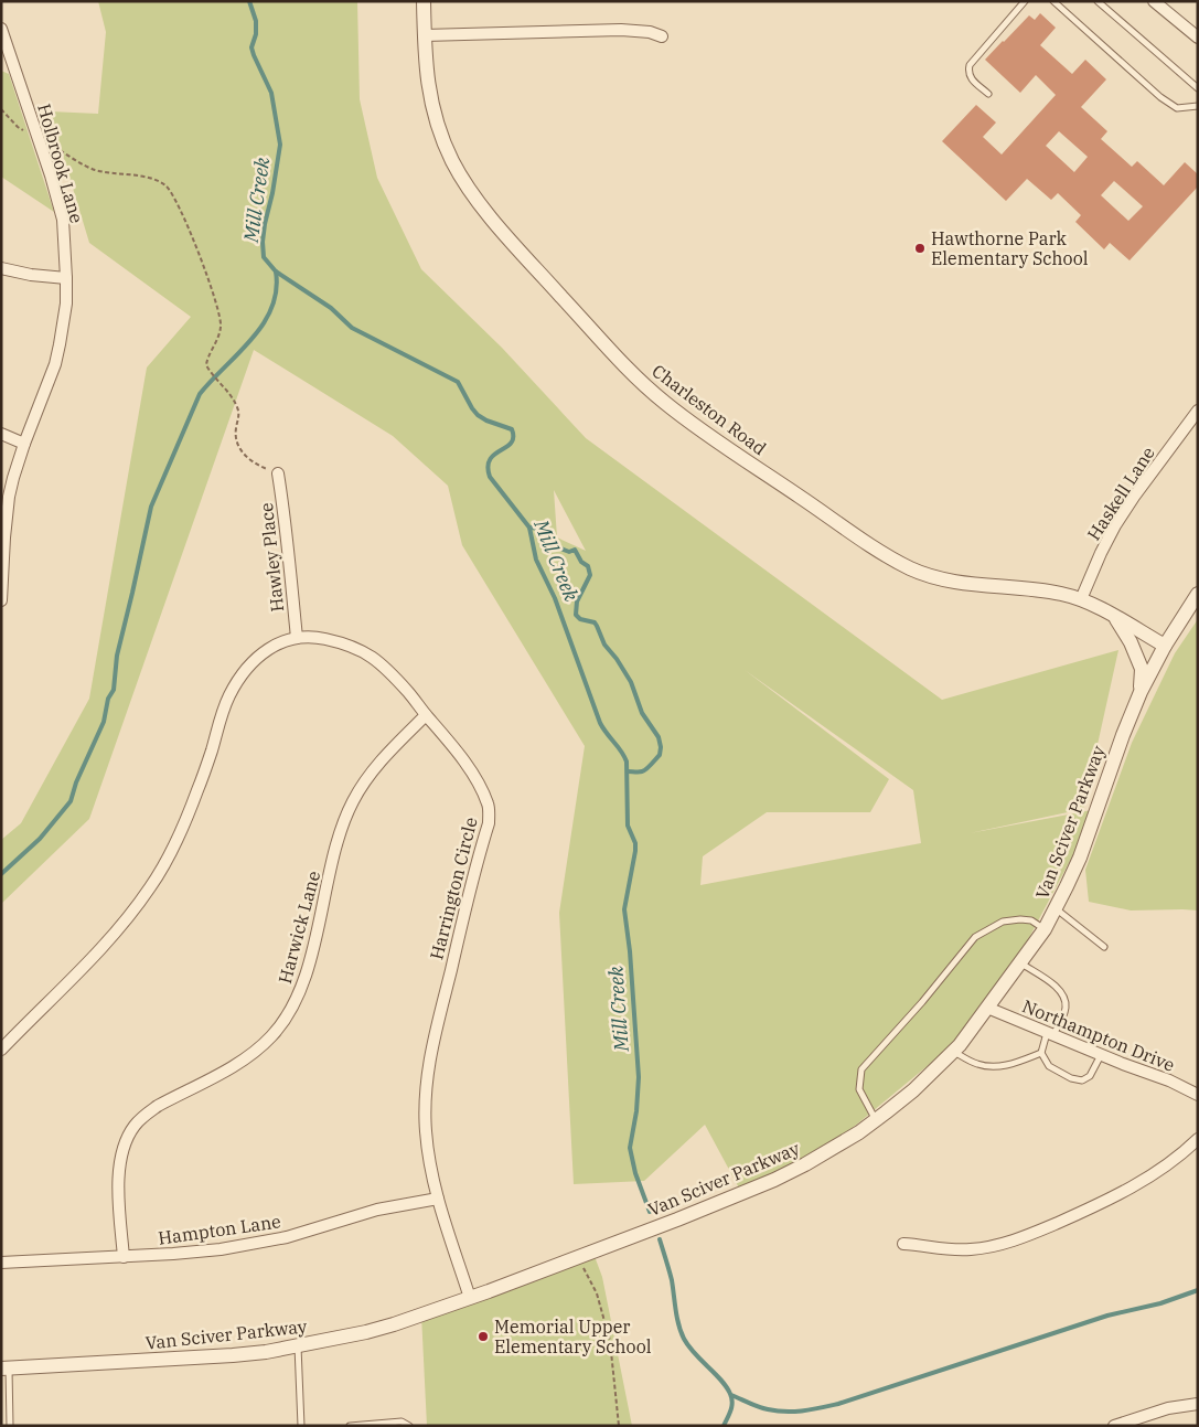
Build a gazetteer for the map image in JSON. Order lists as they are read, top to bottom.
{
  "streets": {
    "street": [
      "Holbrook Lane",
      "Charleston Road",
      "Haskell Lane",
      "Hawley Place",
      "Van Sciver Parkway",
      "Harrington Circle",
      "Harwick Lane",
      "Northampton Drive",
      "Hampton Lane"
    ]
  },
  "crossings": [
    ["Charleston Road", "Haskell Lane"],
    ["Charleston Road", "Van Sciver Parkway"],
    ["Hawley Place", "Harrington Circle"],
    ["Van Sciver Parkway", "Harrington Circle"],
    ["Van Sciver Parkway", "Northampton Drive"],
    ["Harrington Circle", "Harwick Lane"],
    ["Harrington Circle", "Hampton Lane"],
    ["Harwick Lane", "Hampton Lane"]
  ],
  "water": ["Mill Creek"],
  "places": ["Hawthorne Park Elementary School", "Memorial Upper Elementary School"]
}
